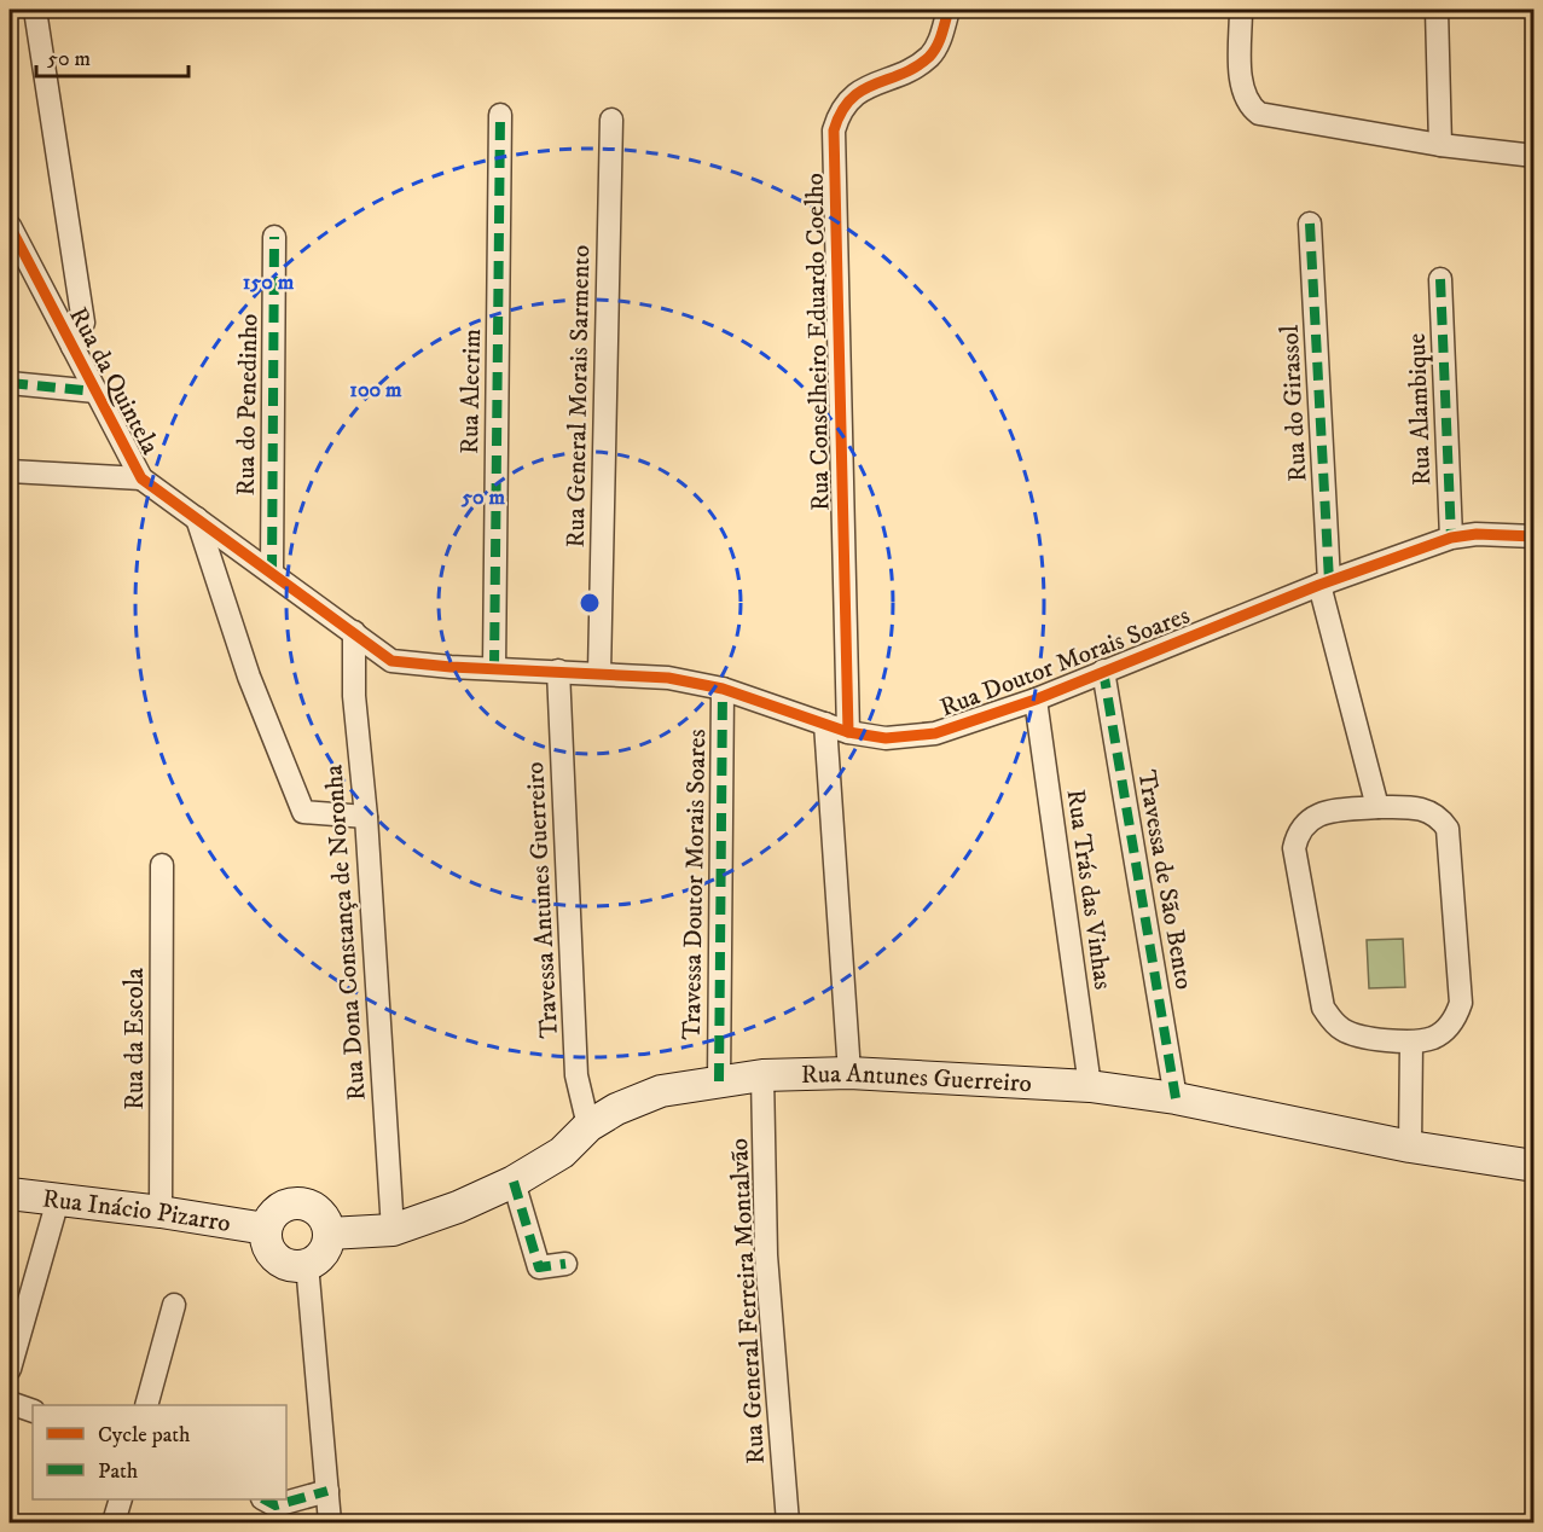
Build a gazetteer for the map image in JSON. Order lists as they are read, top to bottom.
{
  "streets": {
    "main road": ["Rua Antunes Guerreiro", "Rua Inácio Pizarro"],
    "street": [
      "Rua Conselheiro Eduardo Coelho",
      "Rua da Quintela",
      "Rua Alecrim",
      "Rua General Morais Sarmento",
      "Rua do Girassol",
      "Rua do Penedinho",
      "Rua Alambique",
      "Rua Doutor Morais Soares",
      "Travessa de São Bento",
      "Travessa Doutor Morais Soares",
      "Rua Trás das Vinhas",
      "Travessa Antunes Guerreiro",
      "Rua Dona Constança de Noronha",
      "Rua da Escola",
      "Rua General Ferreira Montalvão"
    ]
  },
  "crossings": [
    ["Rua Conselheiro Eduardo Coelho", "Rua Doutor Morais Soares"],
    ["Rua da Quintela", "Rua do Penedinho"],
    ["Rua da Quintela", "Rua Doutor Morais Soares"],
    ["Rua da Quintela", "Rua Dona Constança de Noronha"],
    ["Rua Alecrim", "Rua Doutor Morais Soares"],
    ["Rua General Morais Sarmento", "Rua Doutor Morais Soares"],
    ["Rua do Girassol", "Rua Doutor Morais Soares"],
    ["Rua Alambique", "Rua Doutor Morais Soares"],
    ["Rua Doutor Morais Soares", "Travessa de São Bento"],
    ["Rua Doutor Morais Soares", "Travessa Doutor Morais Soares"],
    ["Rua Doutor Morais Soares", "Rua Trás das Vinhas"],
    ["Rua Doutor Morais Soares", "Travessa Antunes Guerreiro"],
    ["Rua Doutor Morais Soares", "Rua Dona Constança de Noronha"],
    ["Travessa de São Bento", "Rua Antunes Guerreiro"],
    ["Travessa Doutor Morais Soares", "Rua Antunes Guerreiro"],
    ["Rua Trás das Vinhas", "Rua Antunes Guerreiro"],
    ["Travessa Antunes Guerreiro", "Rua Antunes Guerreiro"],
    ["Rua Dona Constança de Noronha", "Rua Antunes Guerreiro"],
    ["Rua da Escola", "Rua Inácio Pizarro"],
    ["Rua Antunes Guerreiro", "Rua Inácio Pizarro"],
    ["Rua Antunes Guerreiro", "Rua General Ferreira Montalvão"]
  ],
  "legend": ["Cycle path", "Path"],
  "scale_bar": "50 m",
  "rings": ["150 m", "100 m", "50 m"]
}
